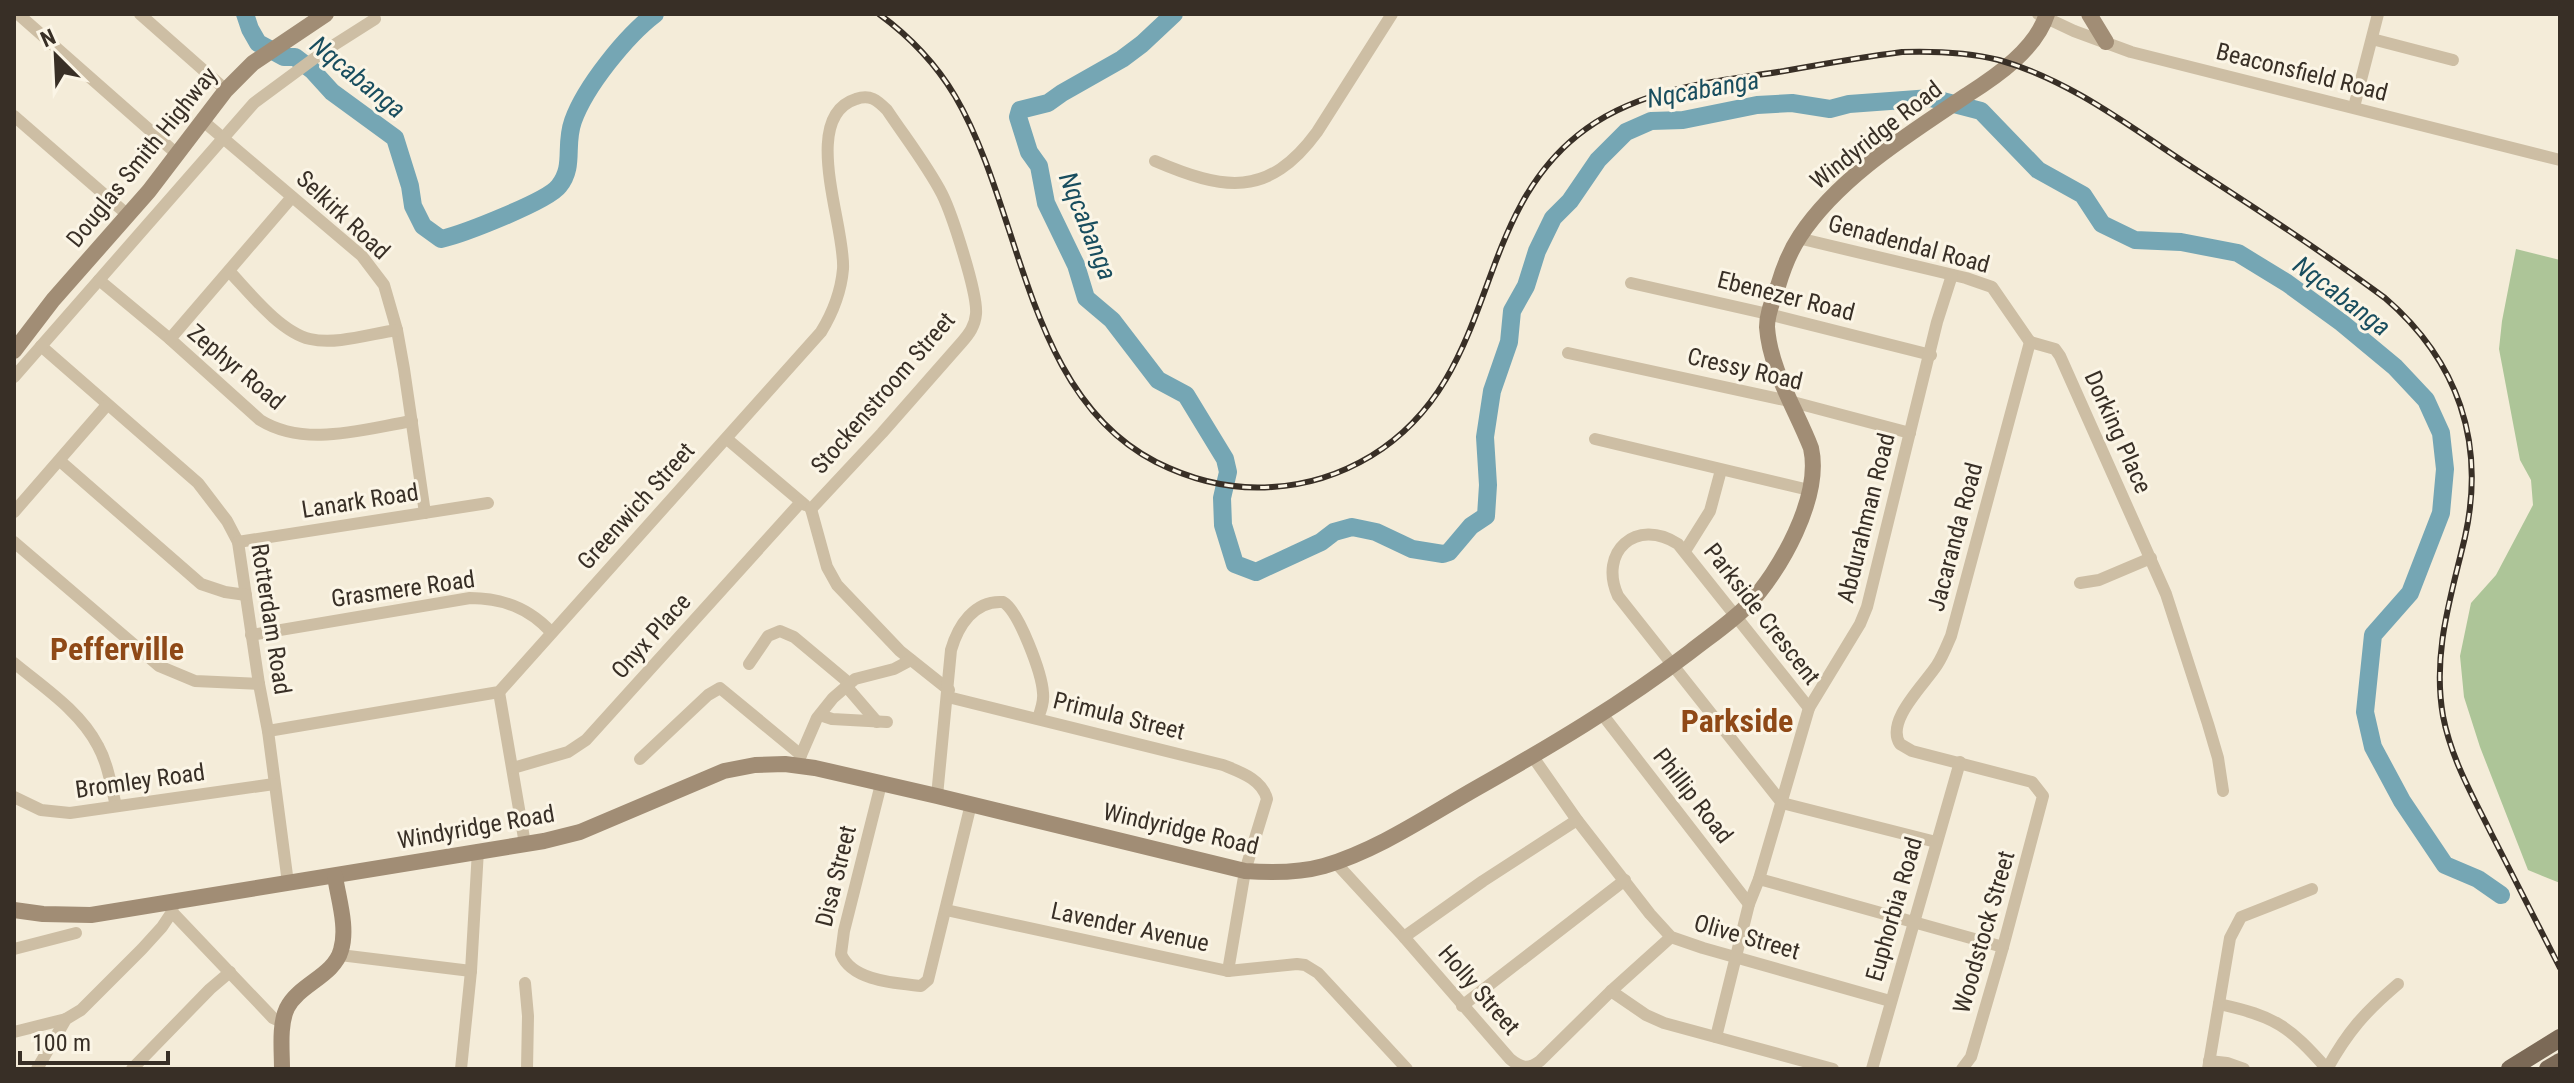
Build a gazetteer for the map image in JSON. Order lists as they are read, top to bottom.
{
  "streets": {
    "street": [
      "Beaconsfield Road",
      "Windyridge Road",
      "Douglas Smith Highway",
      "Selkirk Road",
      "Genadendal Road",
      "Ebenezer Road",
      "Zephyr Road",
      "Cressy Road",
      "Stockenstroom Street",
      "Dorking Place",
      "Lanark Road",
      "Greenwich Street",
      "Abdurahman Road",
      "Jacaranda Road",
      "Grasmere Road",
      "Parkside Crescent",
      "Rotterdam Road",
      "Onyx Place",
      "Primula Street",
      "Bromley Road",
      "Phillip Road",
      "Disa Street",
      "Euphorbia Road",
      "Lavender Avenue",
      "Woodstock Street",
      "Olive Street",
      "Holly Street"
    ]
  },
  "crossings": [
    ["Beaconsfield Road", "Windyridge Road"],
    ["Windyridge Road", "Genadendal Road"],
    ["Windyridge Road", "Ebenezer Road"],
    ["Windyridge Road", "Cressy Road"],
    ["Windyridge Road", "Parkside Crescent"],
    ["Windyridge Road", "Rotterdam Road"],
    ["Windyridge Road", "Primula Street"],
    ["Windyridge Road", "Phillip Road"],
    ["Windyridge Road", "Disa Street"],
    ["Windyridge Road", "Olive Street"],
    ["Windyridge Road", "Holly Street"],
    ["Douglas Smith Highway", "Selkirk Road"],
    ["Selkirk Road", "Zephyr Road"],
    ["Selkirk Road", "Lanark Road"],
    ["Genadendal Road", "Dorking Place"],
    ["Genadendal Road", "Abdurahman Road"],
    ["Genadendal Road", "Jacaranda Road"],
    ["Ebenezer Road", "Abdurahman Road"],
    ["Cressy Road", "Abdurahman Road"],
    ["Stockenstroom Street", "Greenwich Street"],
    ["Stockenstroom Street", "Onyx Place"],
    ["Dorking Place", "Jacaranda Road"],
    ["Lanark Road", "Rotterdam Road"],
    ["Greenwich Street", "Grasmere Road"],
    ["Abdurahman Road", "Parkside Crescent"],
    ["Abdurahman Road", "Phillip Road"],
    ["Abdurahman Road", "Olive Street"],
    ["Jacaranda Road", "Euphorbia Road"],
    ["Jacaranda Road", "Woodstock Street"],
    ["Grasmere Road", "Rotterdam Road"],
    ["Rotterdam Road", "Bromley Road"],
    ["Disa Street", "Lavender Avenue"],
    ["Euphorbia Road", "Woodstock Street"],
    ["Euphorbia Road", "Olive Street"],
    ["Olive Street", "Holly Street"]
  ],
  "districts": ["Pefferville", "Parkside"],
  "water": ["Nqcabanga"],
  "scale_bar": "100 m",
  "north": "top left"
}
